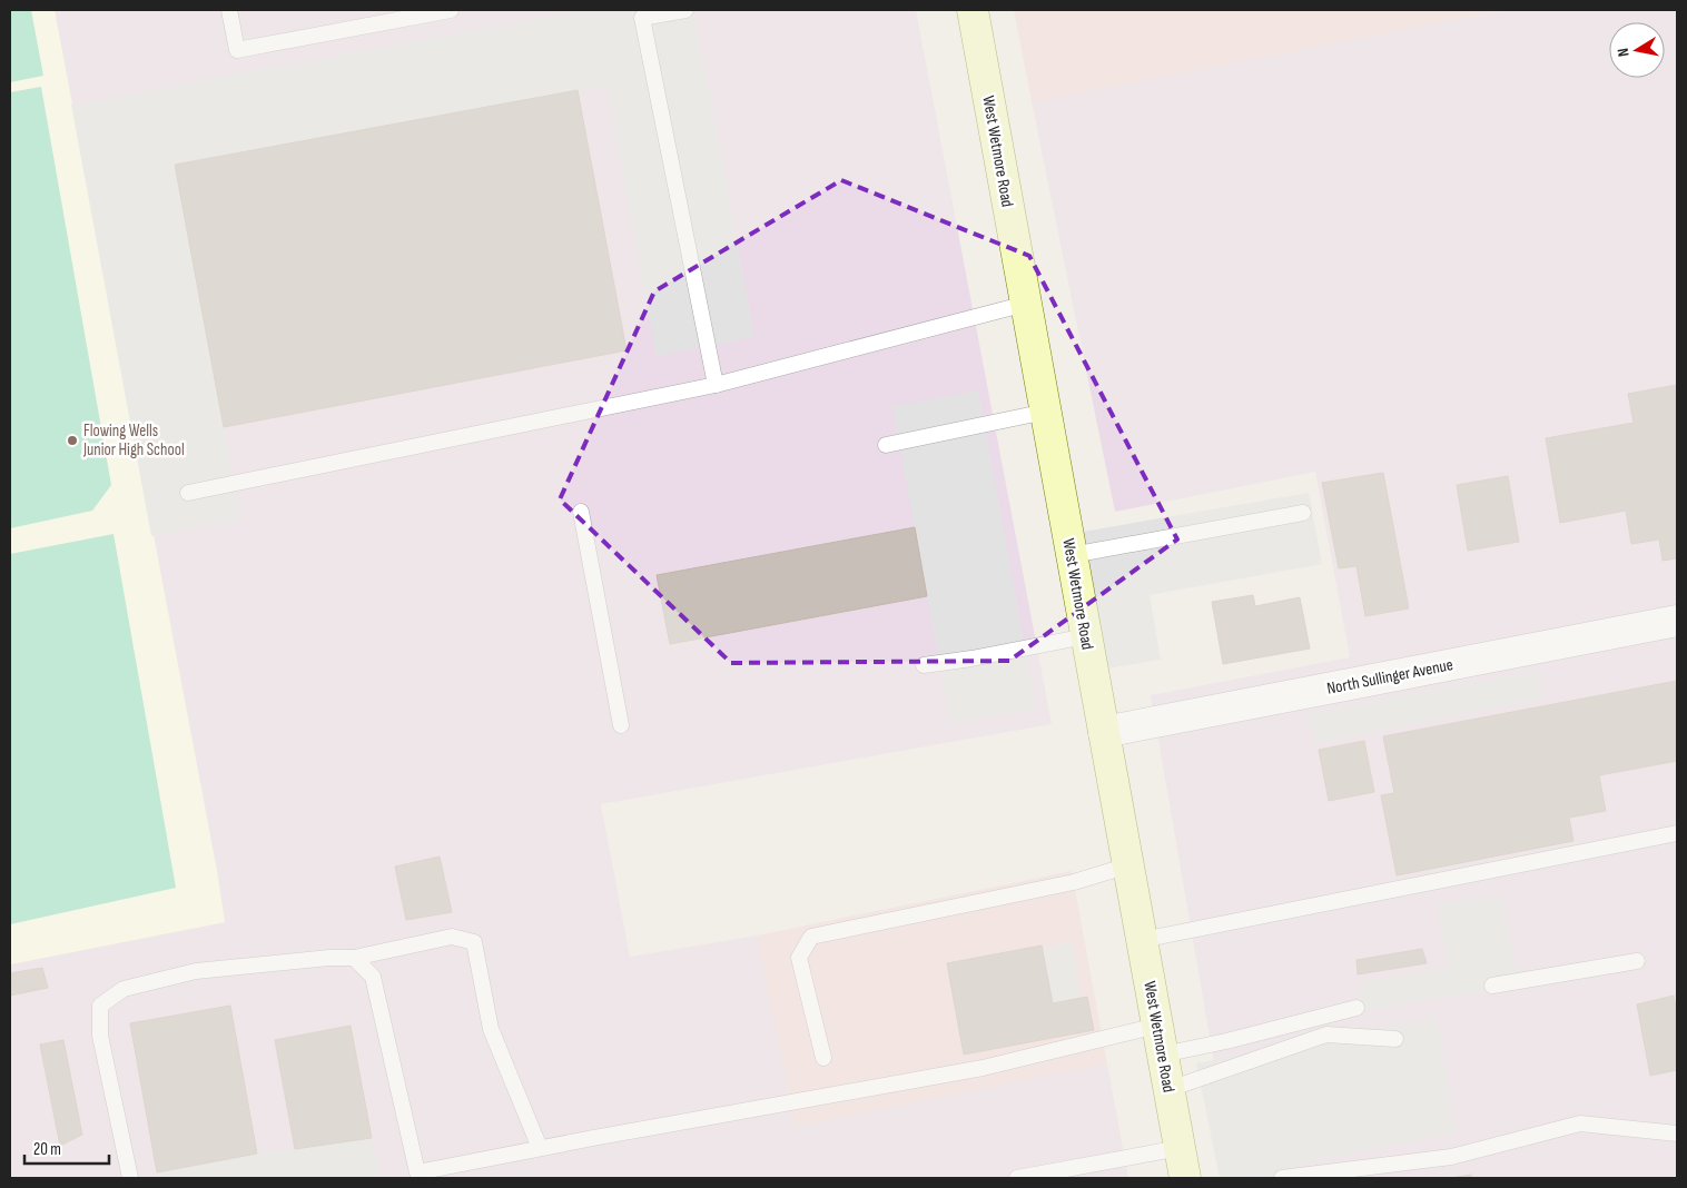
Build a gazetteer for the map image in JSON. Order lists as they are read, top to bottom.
{
  "streets": {
    "street": ["West Wetmore Road", "North Sullinger Avenue"]
  },
  "crossings": [
    ["West Wetmore Road", "North Sullinger Avenue"]
  ],
  "places": ["Flowing Wells Junior High School"],
  "scale_bar": "20 m",
  "north": "left"
}
